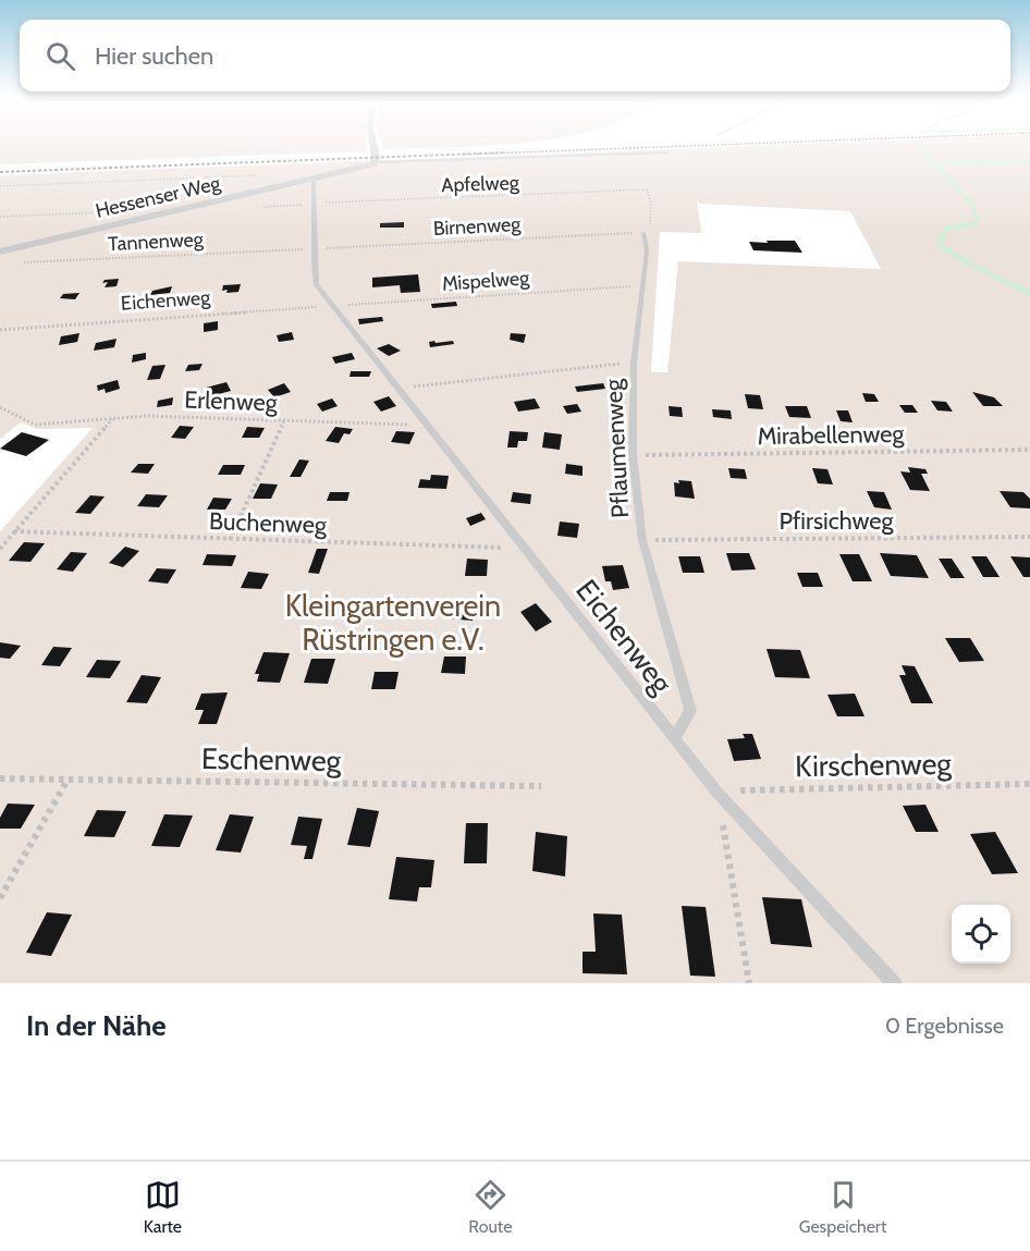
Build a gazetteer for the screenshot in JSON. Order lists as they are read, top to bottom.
{
  "streets": {
    "street": ["Hessenser Weg"],
    "lane": ["Eichenweg", "Pflaumenweg"],
    "path": [
      "Apfelweg",
      "Birnenweg",
      "Tannenweg",
      "Mispelweg",
      "Erlenweg",
      "Mirabellenweg",
      "Pfirsichweg",
      "Buchenweg",
      "Eschenweg",
      "Kirschenweg"
    ]
  },
  "crossings": [
    ["Apfelweg", "Birnenweg"],
    ["Apfelweg", "Eichenweg"],
    ["Apfelweg", "Pflaumenweg"],
    ["Hessenser Weg", "Eichenweg"],
    ["Birnenweg", "Tannenweg"],
    ["Birnenweg", "Eichenweg"],
    ["Birnenweg", "Pflaumenweg"],
    ["Tannenweg", "Eichenweg"],
    ["Mispelweg", "Eichenweg"],
    ["Mispelweg", "Pflaumenweg"],
    ["Eichenweg", "Erlenweg"],
    ["Eichenweg", "Pflaumenweg"],
    ["Eichenweg", "Buchenweg"],
    ["Eichenweg", "Kirschenweg"],
    ["Mirabellenweg", "Pflaumenweg"],
    ["Pflaumenweg", "Pfirsichweg"]
  ],
  "parks": ["Kleingartenverein Rüstringen e.V."],
  "page": {
    "search": "Hier suchen",
    "heading": ["In der Nähe", "0 Ergebnisse"],
    "nav": ["Karte", "Route", "Gespeichert"]
  }
}
